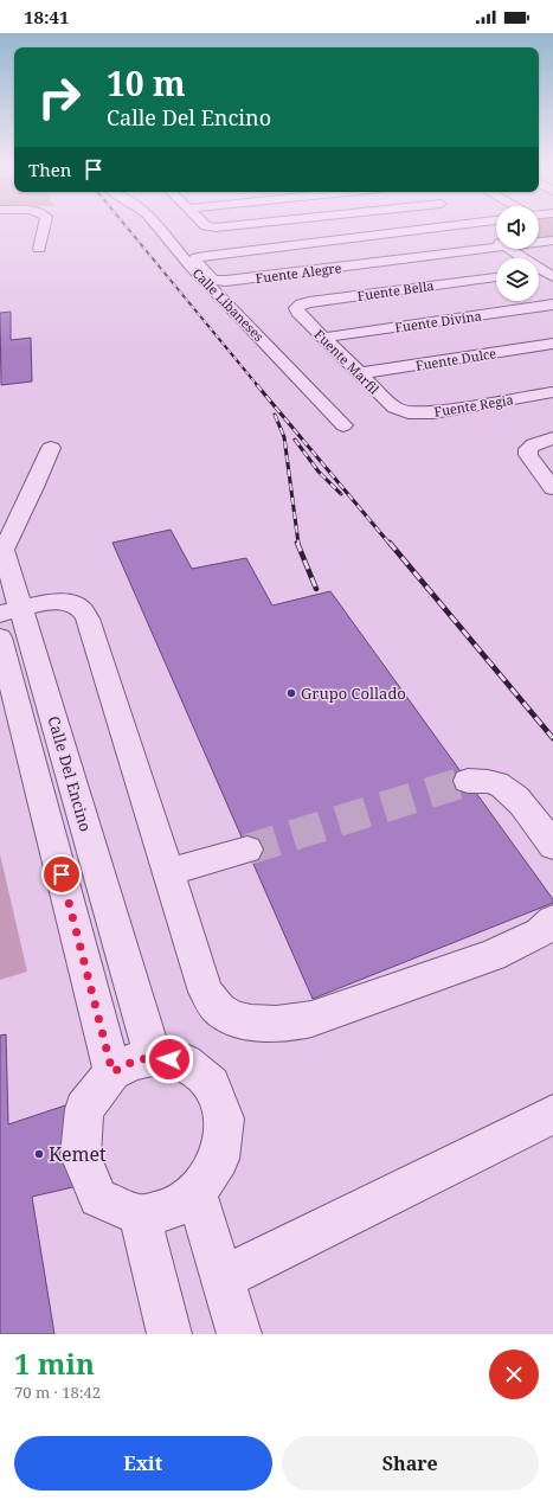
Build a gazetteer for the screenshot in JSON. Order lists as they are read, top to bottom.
{
  "streets": {
    "street": [
      "Fuente Alegre",
      "Fuente Bella",
      "Calle Libaneses",
      "Fuente Divina",
      "Fuente Dulce",
      "Fuente Marfil",
      "Fuente Regia",
      "Calle Del Encino"
    ]
  },
  "crossings": [
    ["Fuente Bella", "Fuente Marfil"],
    ["Fuente Divina", "Fuente Marfil"],
    ["Fuente Dulce", "Fuente Marfil"],
    ["Fuente Marfil", "Fuente Regia"]
  ],
  "places": ["Grupo Collado", "Kemet"],
  "page": {
    "status": "18:41",
    "turn": ["10 m", "Calle Del Encino"],
    "then": "Then",
    "heading": ["1 min", "70 m · 18:42"],
    "buttons": ["Exit", "Share"]
  }
}
